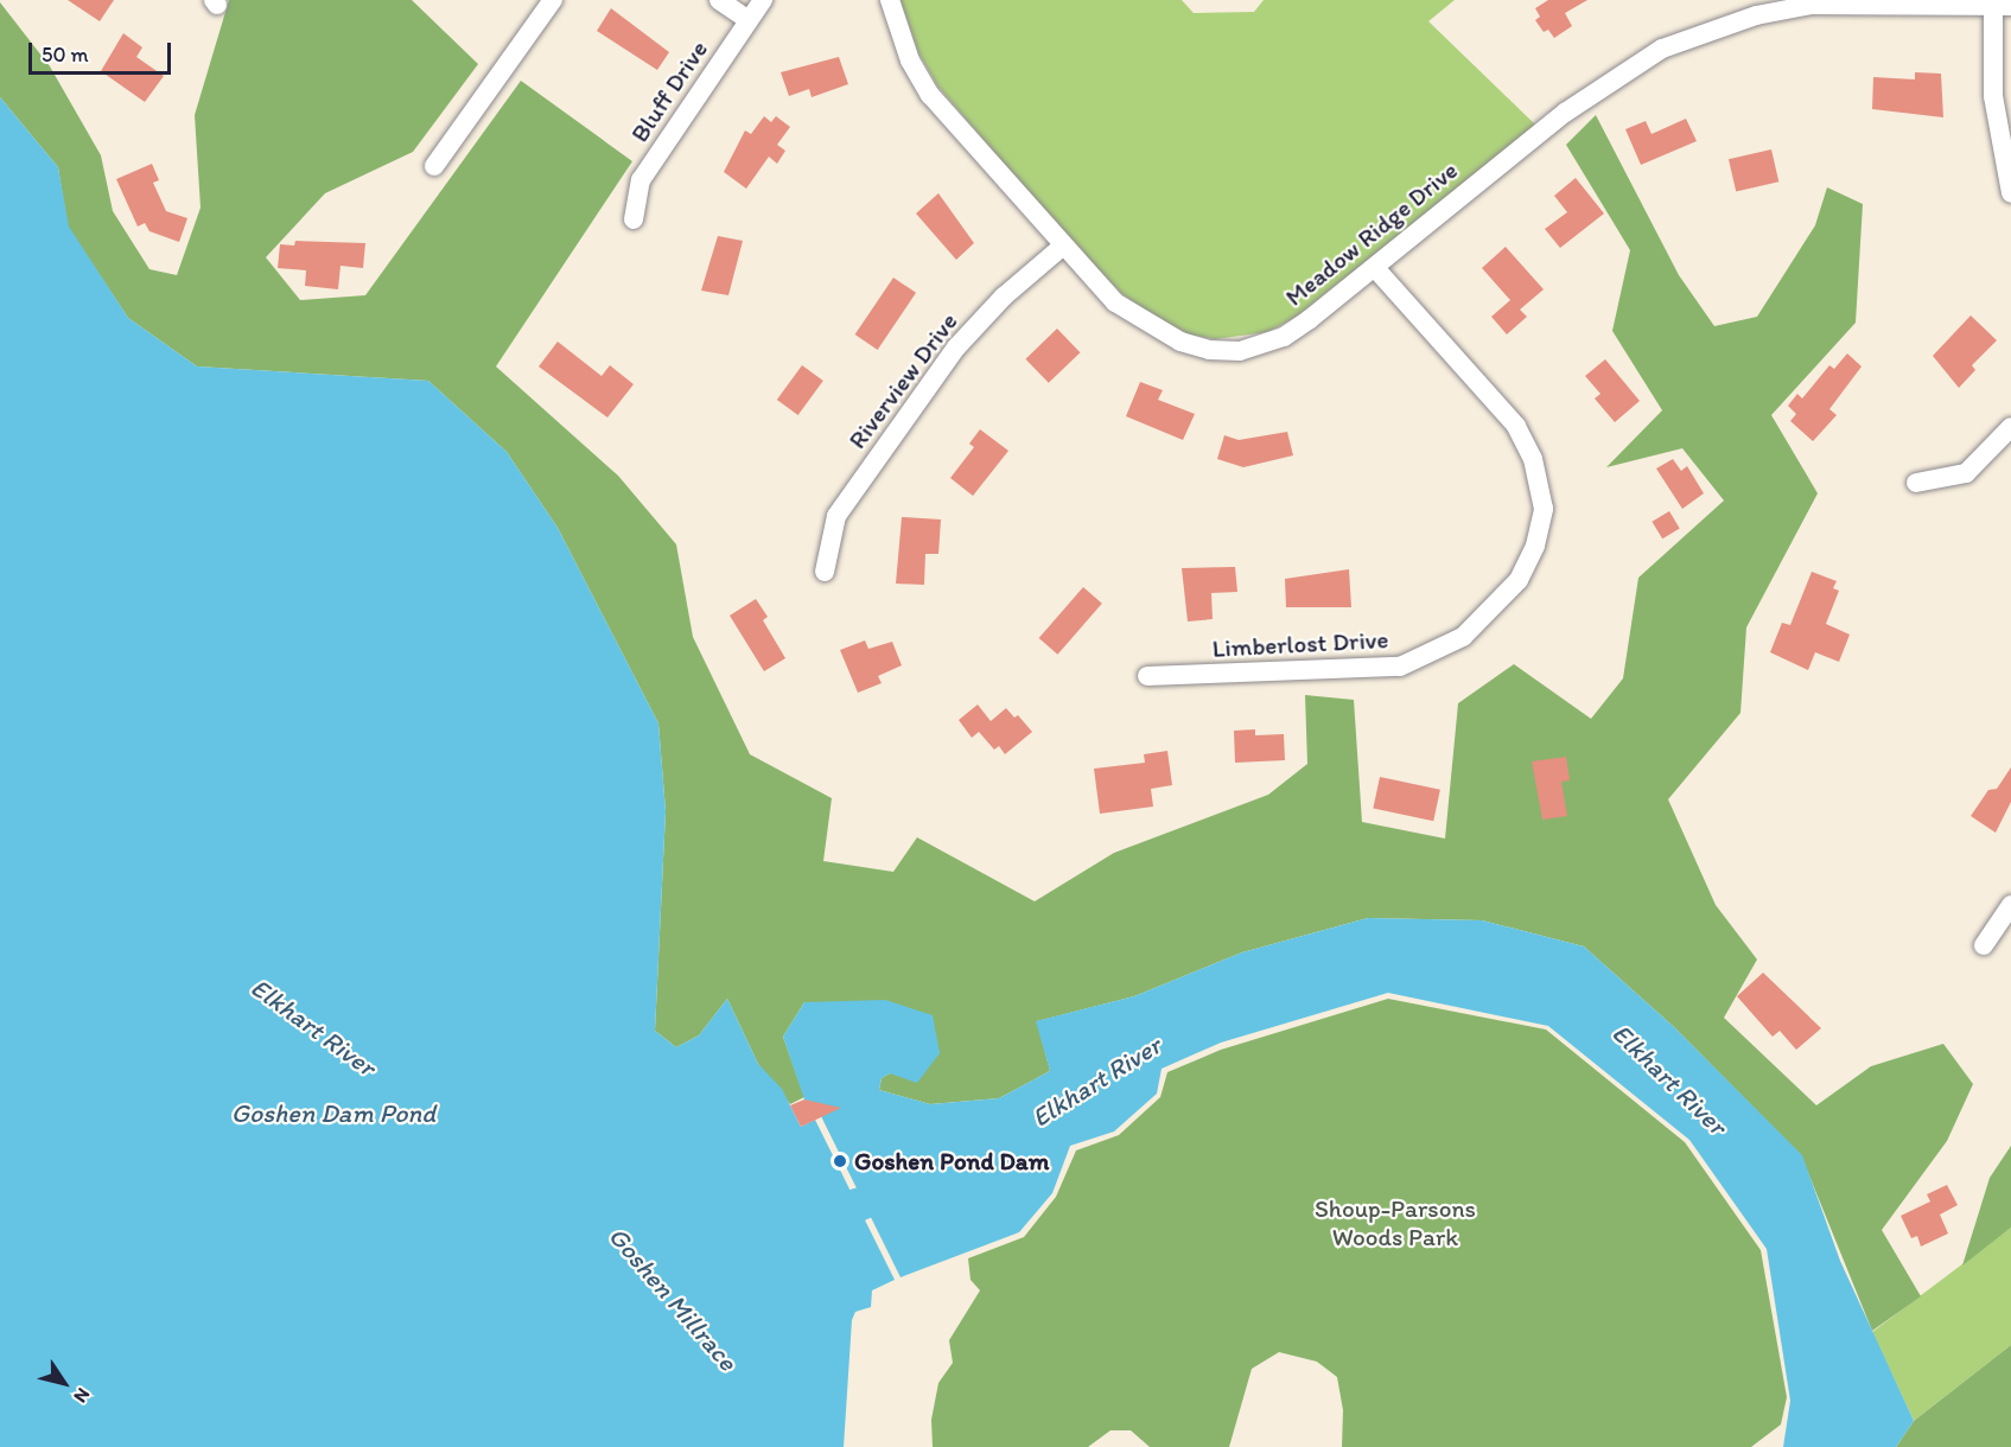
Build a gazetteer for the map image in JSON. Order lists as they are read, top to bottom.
{
  "streets": {
    "street": [
      "Bluff Drive",
      "Meadow Ridge Drive",
      "Riverview Drive",
      "Limberlost Drive"
    ]
  },
  "crossings": [
    ["Meadow Ridge Drive", "Riverview Drive"],
    ["Meadow Ridge Drive", "Limberlost Drive"]
  ],
  "water": ["Elkhart River", "Goshen Dam Pond", "Goshen Millrace"],
  "parks": ["Shoup-Parsons Woods Park"],
  "places": ["Goshen Pond Dam"],
  "scale_bar": "50 m",
  "north": "bottom right"
}
